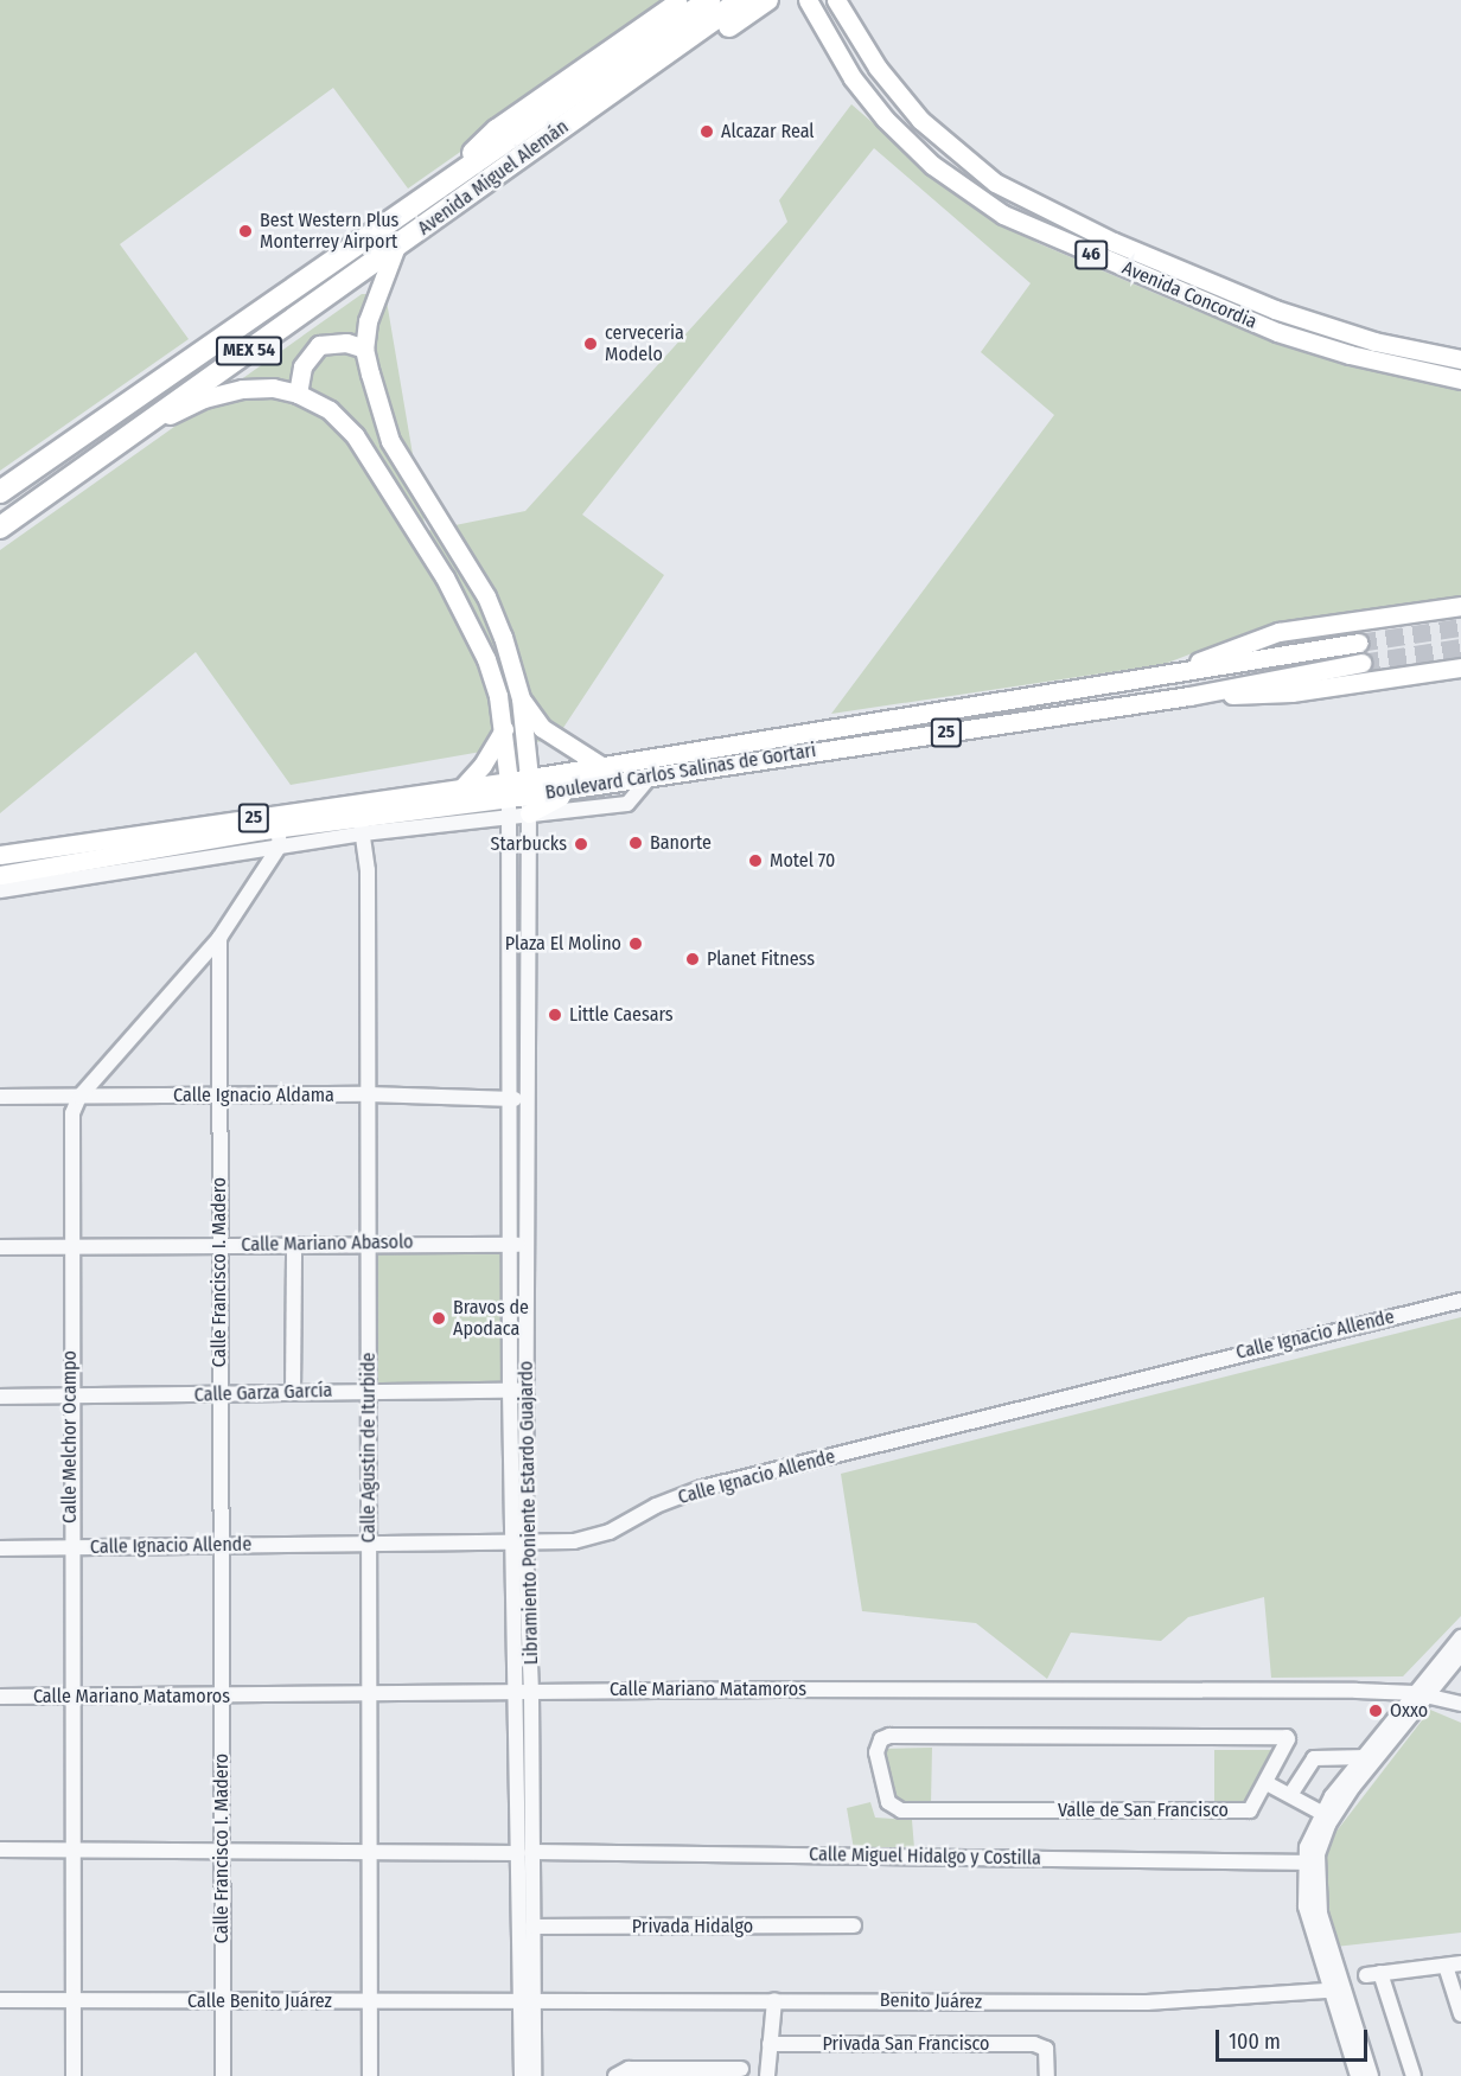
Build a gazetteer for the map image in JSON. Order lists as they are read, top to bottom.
{
  "streets": {
    "highway": ["Avenida Miguel Alemán", "MEX 54"],
    "main road": [
      "46",
      "Avenida Concordia",
      "25",
      "Boulevard Carlos Salinas de Gortari"
    ],
    "street": [
      "Calle Ignacio Aldama",
      "Calle Mariano Abasolo",
      "Calle Francisco I. Madero",
      "Calle Ignacio Allende",
      "Calle Garza García",
      "Calle Melchor Ocampo",
      "Calle Agustin de Iturbide",
      "Libramiento Poniente Estardo Guajardo",
      "Calle Mariano Matamoros",
      "Valle de San Francisco",
      "Calle Miguel Hidalgo y Costilla",
      "Privada Hidalgo",
      "Calle Benito Juárez",
      "Benito Juárez",
      "Privada San Francisco"
    ]
  },
  "crossings": [
    ["Boulevard Carlos Salinas de Gortari", "Calle Melchor Ocampo"],
    ["Boulevard Carlos Salinas de Gortari", "Calle Agustin de Iturbide"],
    ["Boulevard Carlos Salinas de Gortari", "Libramiento Poniente Estardo Guajardo"],
    ["Calle Ignacio Aldama", "Calle Francisco I. Madero"],
    ["Calle Ignacio Aldama", "Calle Melchor Ocampo"],
    ["Calle Ignacio Aldama", "Calle Agustin de Iturbide"],
    ["Calle Ignacio Aldama", "Libramiento Poniente Estardo Guajardo"],
    ["Calle Mariano Abasolo", "Calle Francisco I. Madero"],
    ["Calle Mariano Abasolo", "Calle Melchor Ocampo"],
    ["Calle Mariano Abasolo", "Calle Agustin de Iturbide"],
    ["Calle Mariano Abasolo", "Libramiento Poniente Estardo Guajardo"],
    ["Calle Francisco I. Madero", "Calle Ignacio Allende"],
    ["Calle Francisco I. Madero", "Calle Garza García"],
    ["Calle Francisco I. Madero", "Calle Melchor Ocampo"],
    ["Calle Francisco I. Madero", "Calle Mariano Matamoros"],
    ["Calle Francisco I. Madero", "Calle Miguel Hidalgo y Costilla"],
    ["Calle Francisco I. Madero", "Calle Benito Juárez"],
    ["Calle Ignacio Allende", "Calle Melchor Ocampo"],
    ["Calle Ignacio Allende", "Calle Agustin de Iturbide"],
    ["Calle Ignacio Allende", "Libramiento Poniente Estardo Guajardo"],
    ["Calle Garza García", "Calle Melchor Ocampo"],
    ["Calle Garza García", "Calle Agustin de Iturbide"],
    ["Calle Garza García", "Libramiento Poniente Estardo Guajardo"],
    ["Calle Melchor Ocampo", "Calle Mariano Matamoros"],
    ["Calle Melchor Ocampo", "Calle Miguel Hidalgo y Costilla"],
    ["Calle Melchor Ocampo", "Calle Benito Juárez"],
    ["Calle Agustin de Iturbide", "Calle Mariano Matamoros"],
    ["Calle Agustin de Iturbide", "Calle Miguel Hidalgo y Costilla"],
    ["Calle Agustin de Iturbide", "Calle Benito Juárez"],
    ["Libramiento Poniente Estardo Guajardo", "Calle Mariano Matamoros"],
    ["Libramiento Poniente Estardo Guajardo", "Calle Miguel Hidalgo y Costilla"],
    ["Libramiento Poniente Estardo Guajardo", "Privada Hidalgo"],
    ["Libramiento Poniente Estardo Guajardo", "Calle Benito Juárez"],
    ["Libramiento Poniente Estardo Guajardo", "Benito Juárez"],
    ["Calle Benito Juárez", "Benito Juárez"]
  ],
  "places": [
    "Alcazar Real",
    "Best Western Plus Monterrey Airport",
    "cerveceria Modelo",
    "Banorte",
    "Starbucks",
    "Motel 70",
    "Plaza El Molino",
    "Planet Fitness",
    "Little Caesars",
    "Bravos de Apodaca",
    "Oxxo"
  ],
  "scale_bar": "100 m"
}
